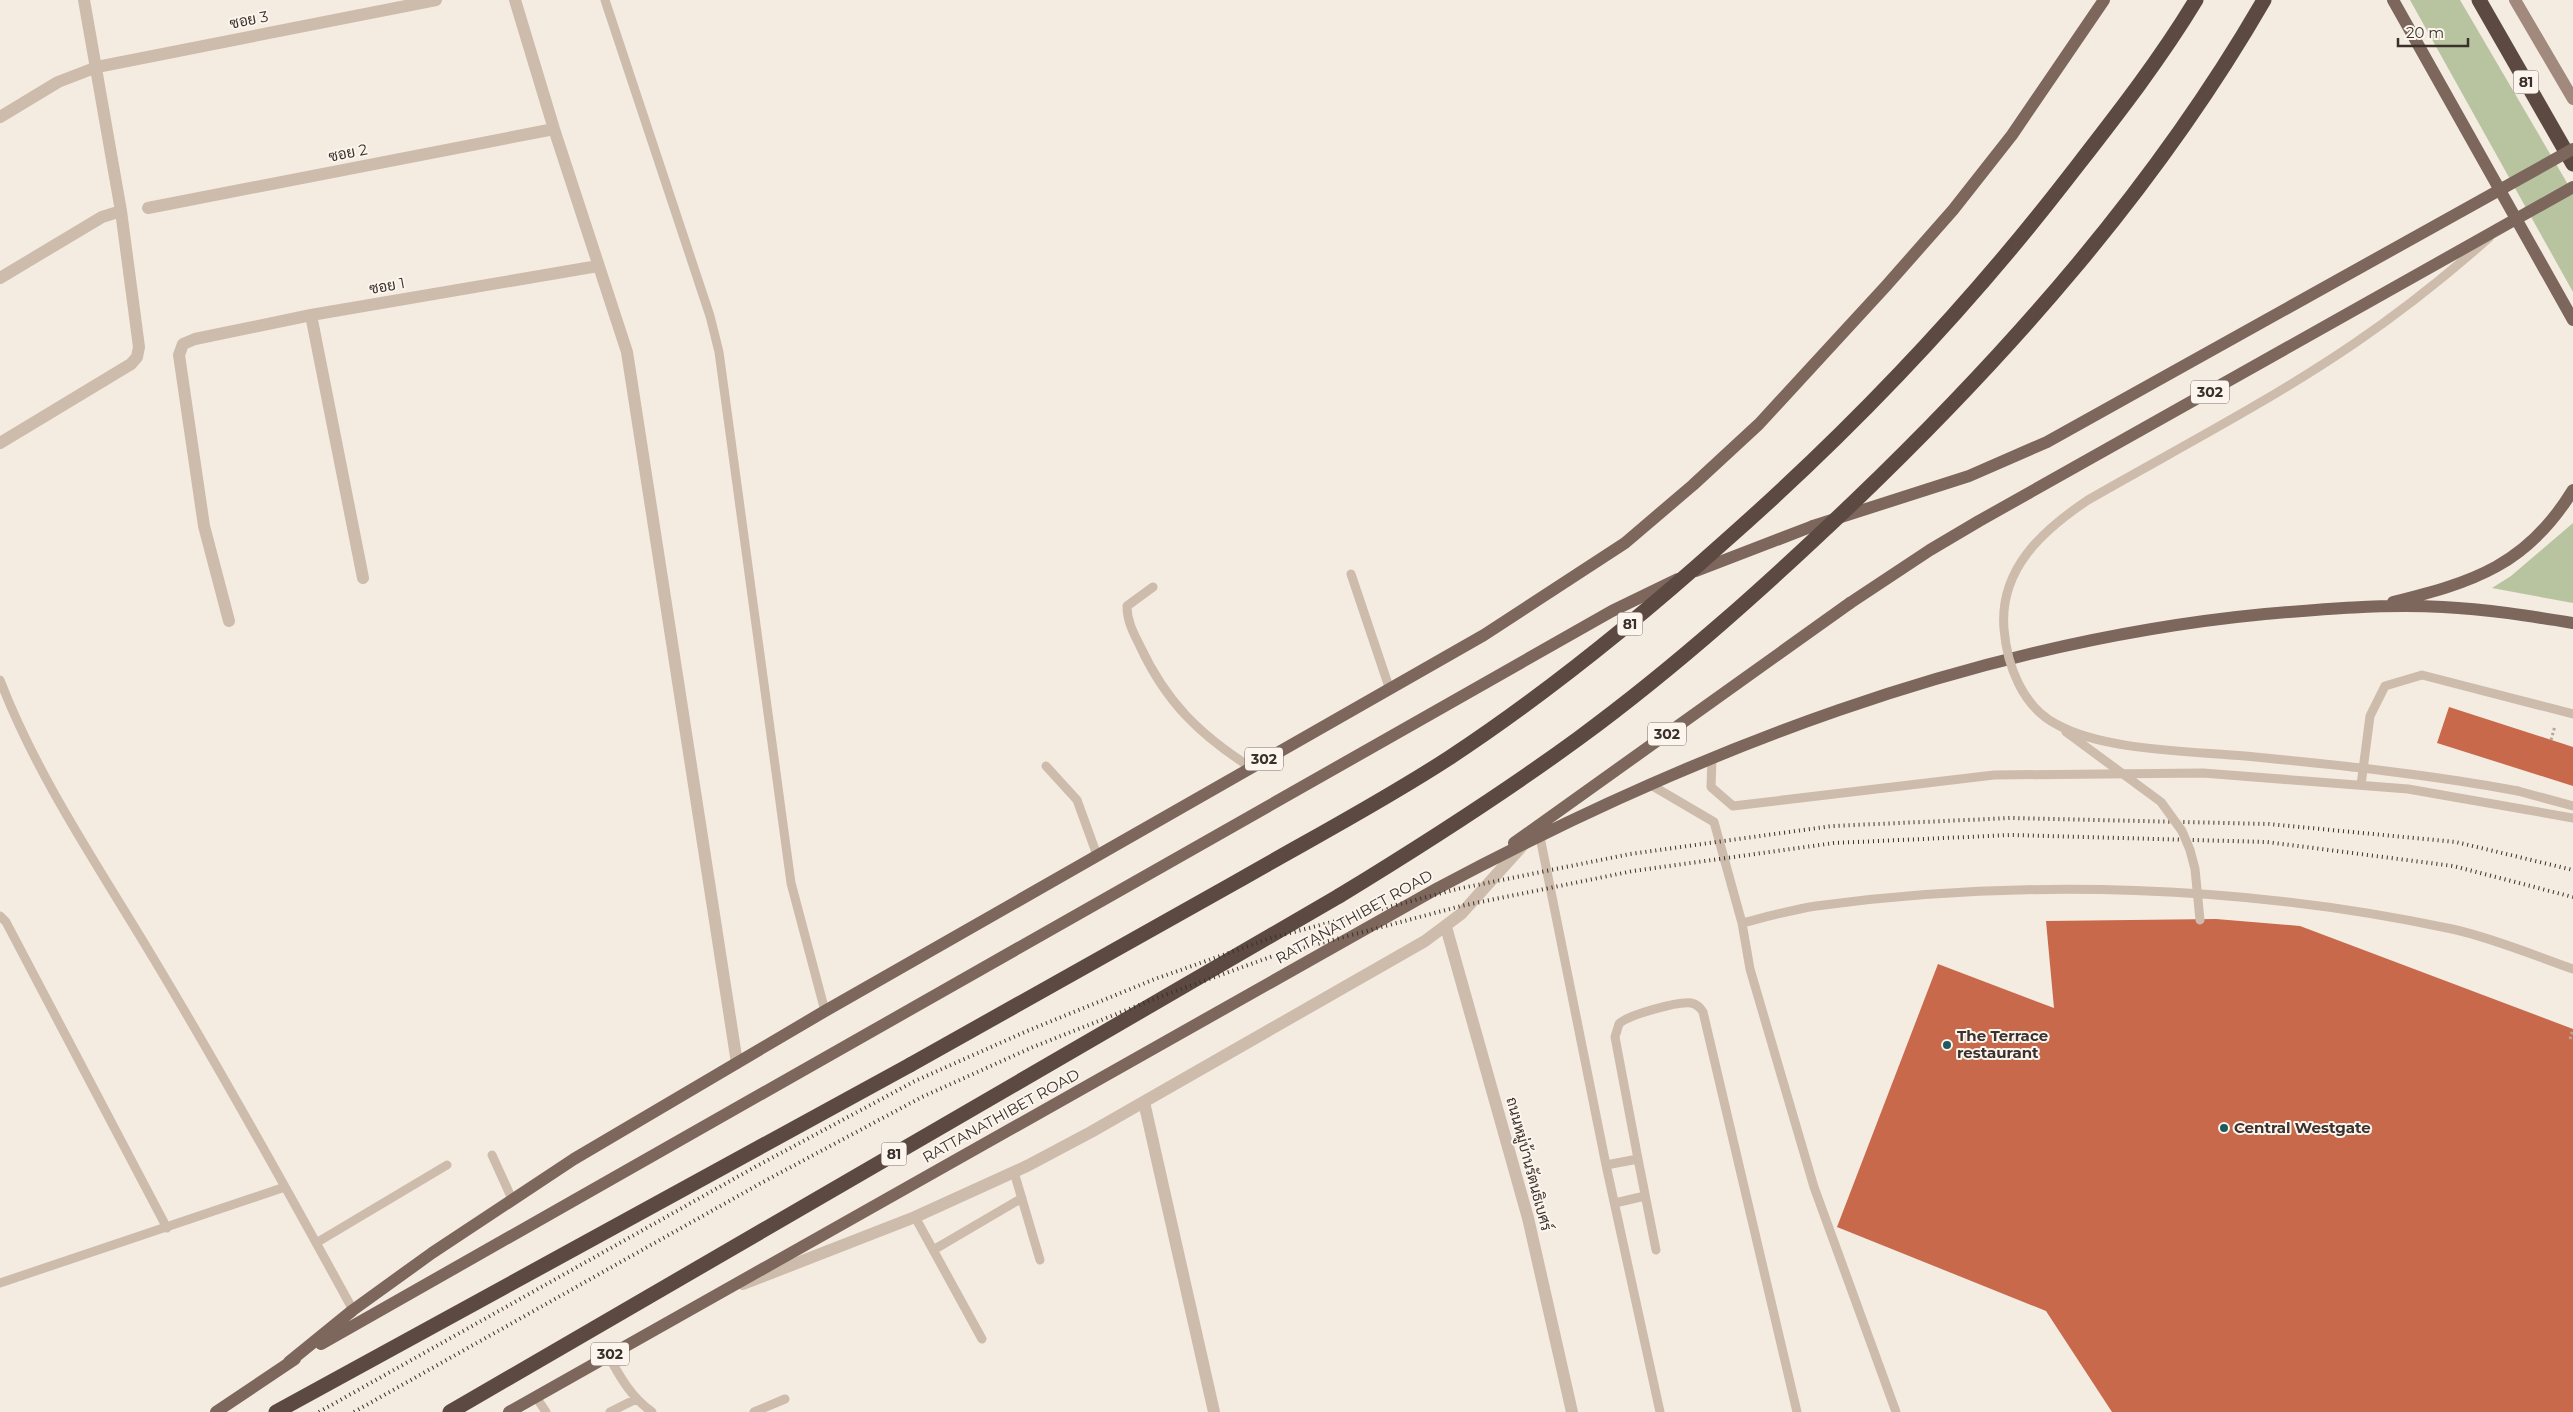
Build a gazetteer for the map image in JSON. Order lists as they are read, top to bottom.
{
  "streets": {
    "highway": ["81"],
    "main road": ["302", "RATTANATHIBET ROAD"],
    "street": [
      "ซอย 3",
      "ซอย 2",
      "ซอย 1",
      "ถนนหมู่บ้านรัตนธิเบศร์"
    ]
  },
  "crossings": [
    ["302", "RATTANATHIBET ROAD"]
  ],
  "places": ["The Terrace restaurant", "Central Westgate"],
  "scale_bar": "20 m"
}
